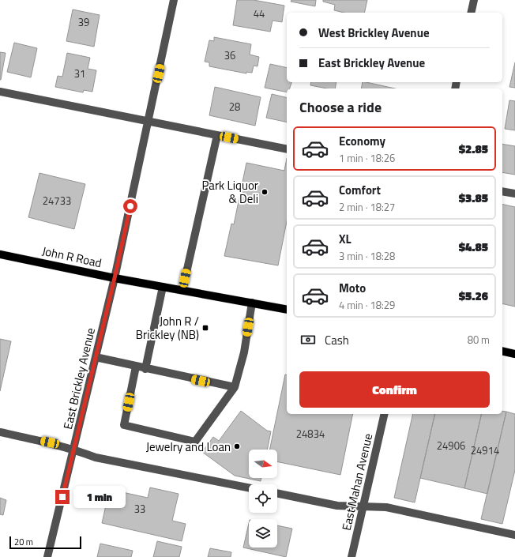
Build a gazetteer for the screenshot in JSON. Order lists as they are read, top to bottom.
{
  "streets": {
    "main road": ["John R Road"],
    "street": ["East Brickley Avenue", "East Mahan Avenue"]
  },
  "crossings": [
    ["John R Road", "East Brickley Avenue"]
  ],
  "places": {
    "other": ["Park Liquor & Deli", "Jewelry and Loan"],
    "transit": ["John R / Brickley (NB)"]
  },
  "house_numbers": [
    "44",
    "39",
    "36",
    "31",
    "28",
    "24733",
    "24834",
    "24906",
    "24914",
    "33"
  ],
  "scale_bar": "20 m",
  "north": "right",
  "page": {
    "banner": ["West Brickley Avenue", "East Brickley Avenue"],
    "heading": "Choose a ride",
    "list": [
      {
        "name": "Economy",
        "note": "1 min · 18:26",
        "value": "$2.85"
      },
      {
        "name": "Comfort",
        "note": "2 min · 18:27",
        "value": "$3.85"
      },
      {
        "name": "XL",
        "note": "3 min · 18:28",
        "value": "$4.85"
      },
      {
        "name": "Moto",
        "note": "4 min · 18:29",
        "value": "$5.26"
      }
    ],
    "pay": ["Cash", "80 m"],
    "buttons": "Confirm",
    "bubble": "1 min",
    "scale": "20 m"
  }
}
